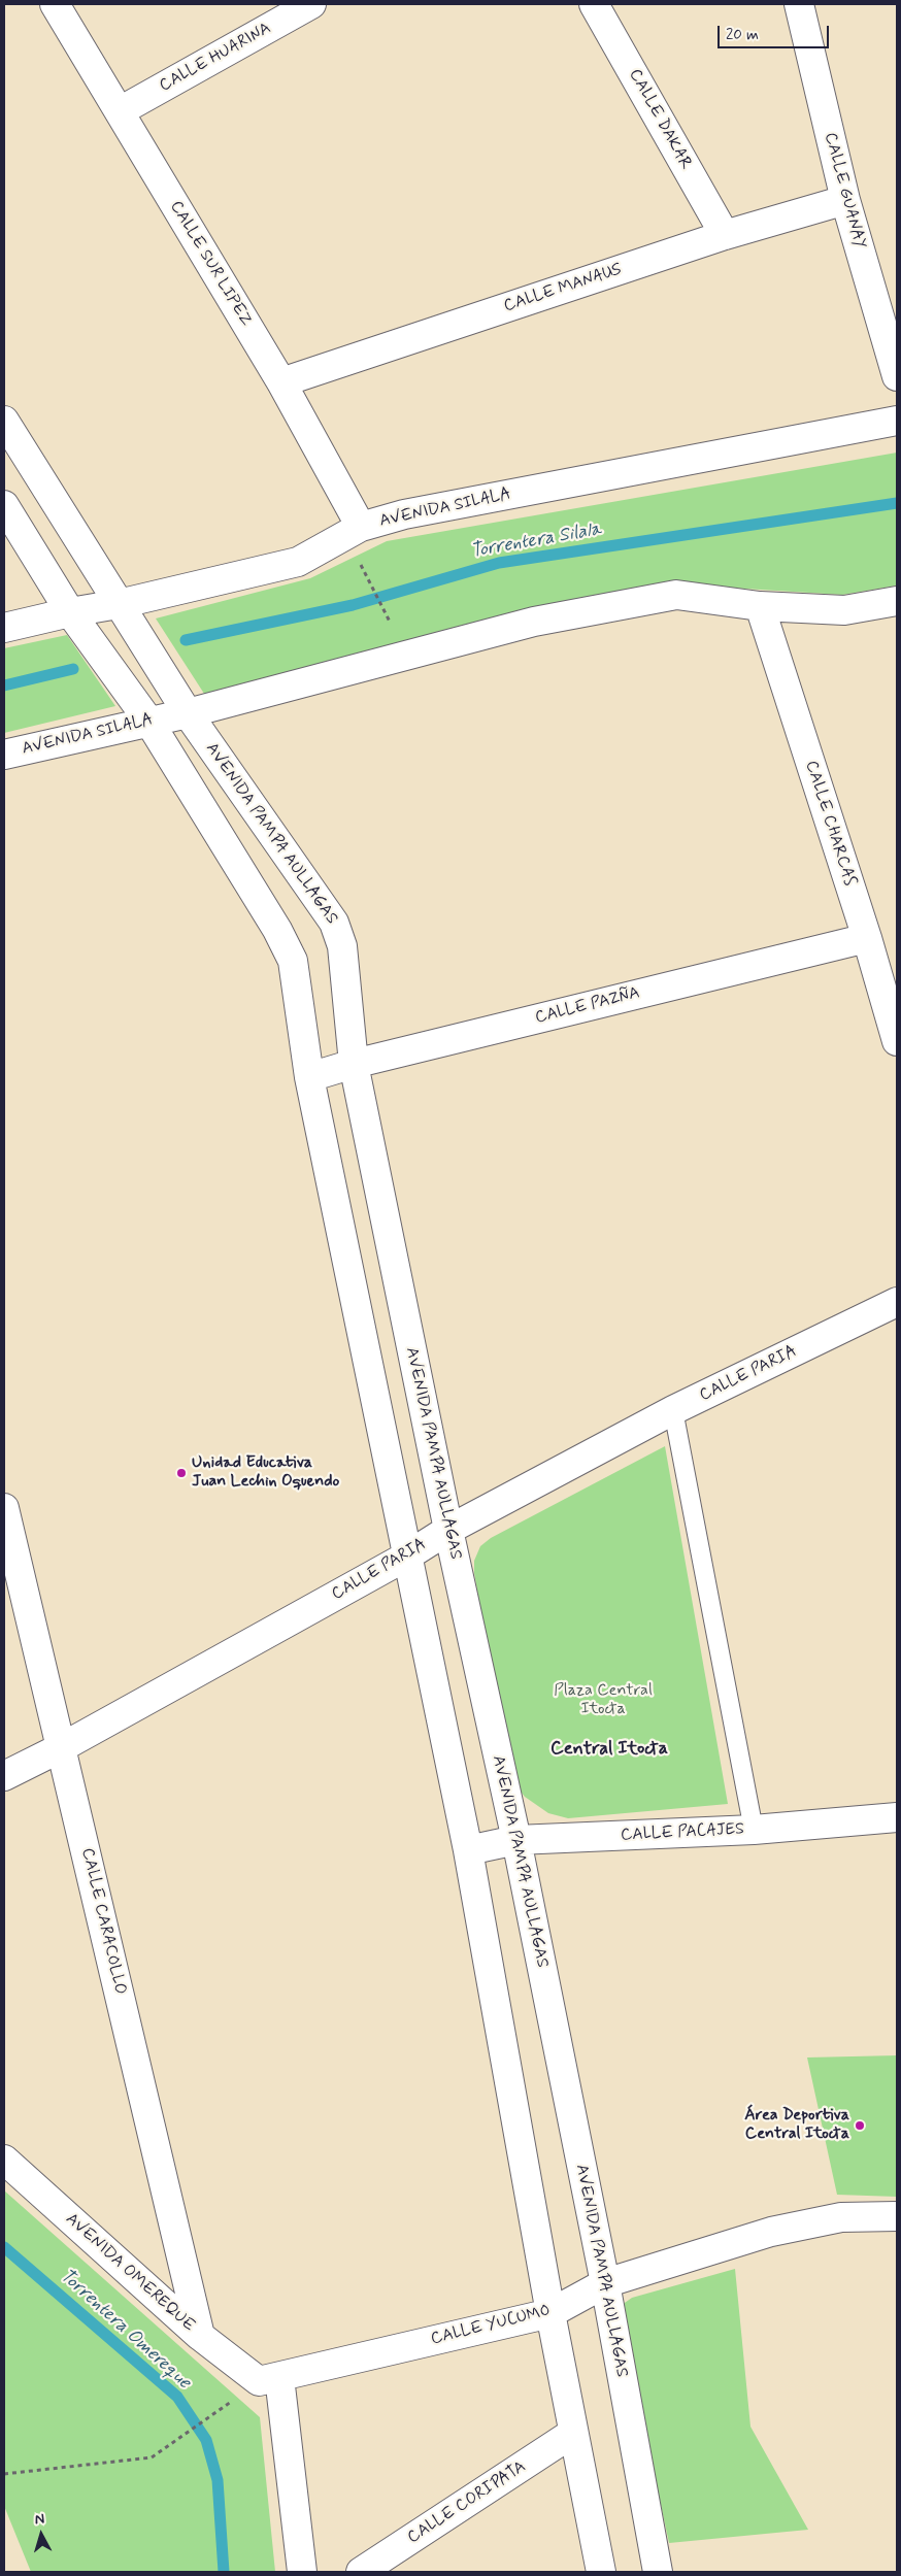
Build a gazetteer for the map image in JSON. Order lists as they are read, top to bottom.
{
  "streets": {
    "street": [
      "CALLE HUARINA",
      "CALLE DAKAR",
      "CALLE GUANAY",
      "CALLE SUR LIPEZ",
      "CALLE MANAUS",
      "AVENIDA SILALA",
      "CALLE CHARCAS",
      "AVENIDA PAMPA AULLAGAS",
      "CALLE PAZÑA",
      "CALLE PARIA",
      "CALLE PACAJES",
      "CALLE CARACOLLO",
      "AVENIDA OMEREQUE",
      "CALLE YUCUMO",
      "CALLE CORIPATA"
    ]
  },
  "crossings": [
    ["CALLE HUARINA", "CALLE SUR LIPEZ"],
    ["CALLE DAKAR", "CALLE MANAUS"],
    ["CALLE GUANAY", "CALLE MANAUS"],
    ["CALLE SUR LIPEZ", "CALLE MANAUS"],
    ["CALLE SUR LIPEZ", "AVENIDA SILALA"],
    ["AVENIDA SILALA", "CALLE CHARCAS"],
    ["AVENIDA SILALA", "AVENIDA PAMPA AULLAGAS"],
    ["CALLE CHARCAS", "CALLE PAZÑA"],
    ["AVENIDA PAMPA AULLAGAS", "CALLE PAZÑA"],
    ["AVENIDA PAMPA AULLAGAS", "CALLE PARIA"],
    ["AVENIDA PAMPA AULLAGAS", "CALLE PACAJES"],
    ["AVENIDA PAMPA AULLAGAS", "CALLE YUCUMO"],
    ["CALLE PARIA", "CALLE CARACOLLO"],
    ["CALLE CARACOLLO", "AVENIDA OMEREQUE"],
    ["AVENIDA OMEREQUE", "CALLE YUCUMO"]
  ],
  "districts": ["Central Itocta"],
  "water": ["Torrentera Silala", "Torrentera Omereque"],
  "parks": ["Plaza Central Itocta"],
  "places": ["Unidad Educativa Juan Lechin Oquendo", "Área Deportiva Central Itocta"],
  "scale_bar": "20 m",
  "north": "top"
}
